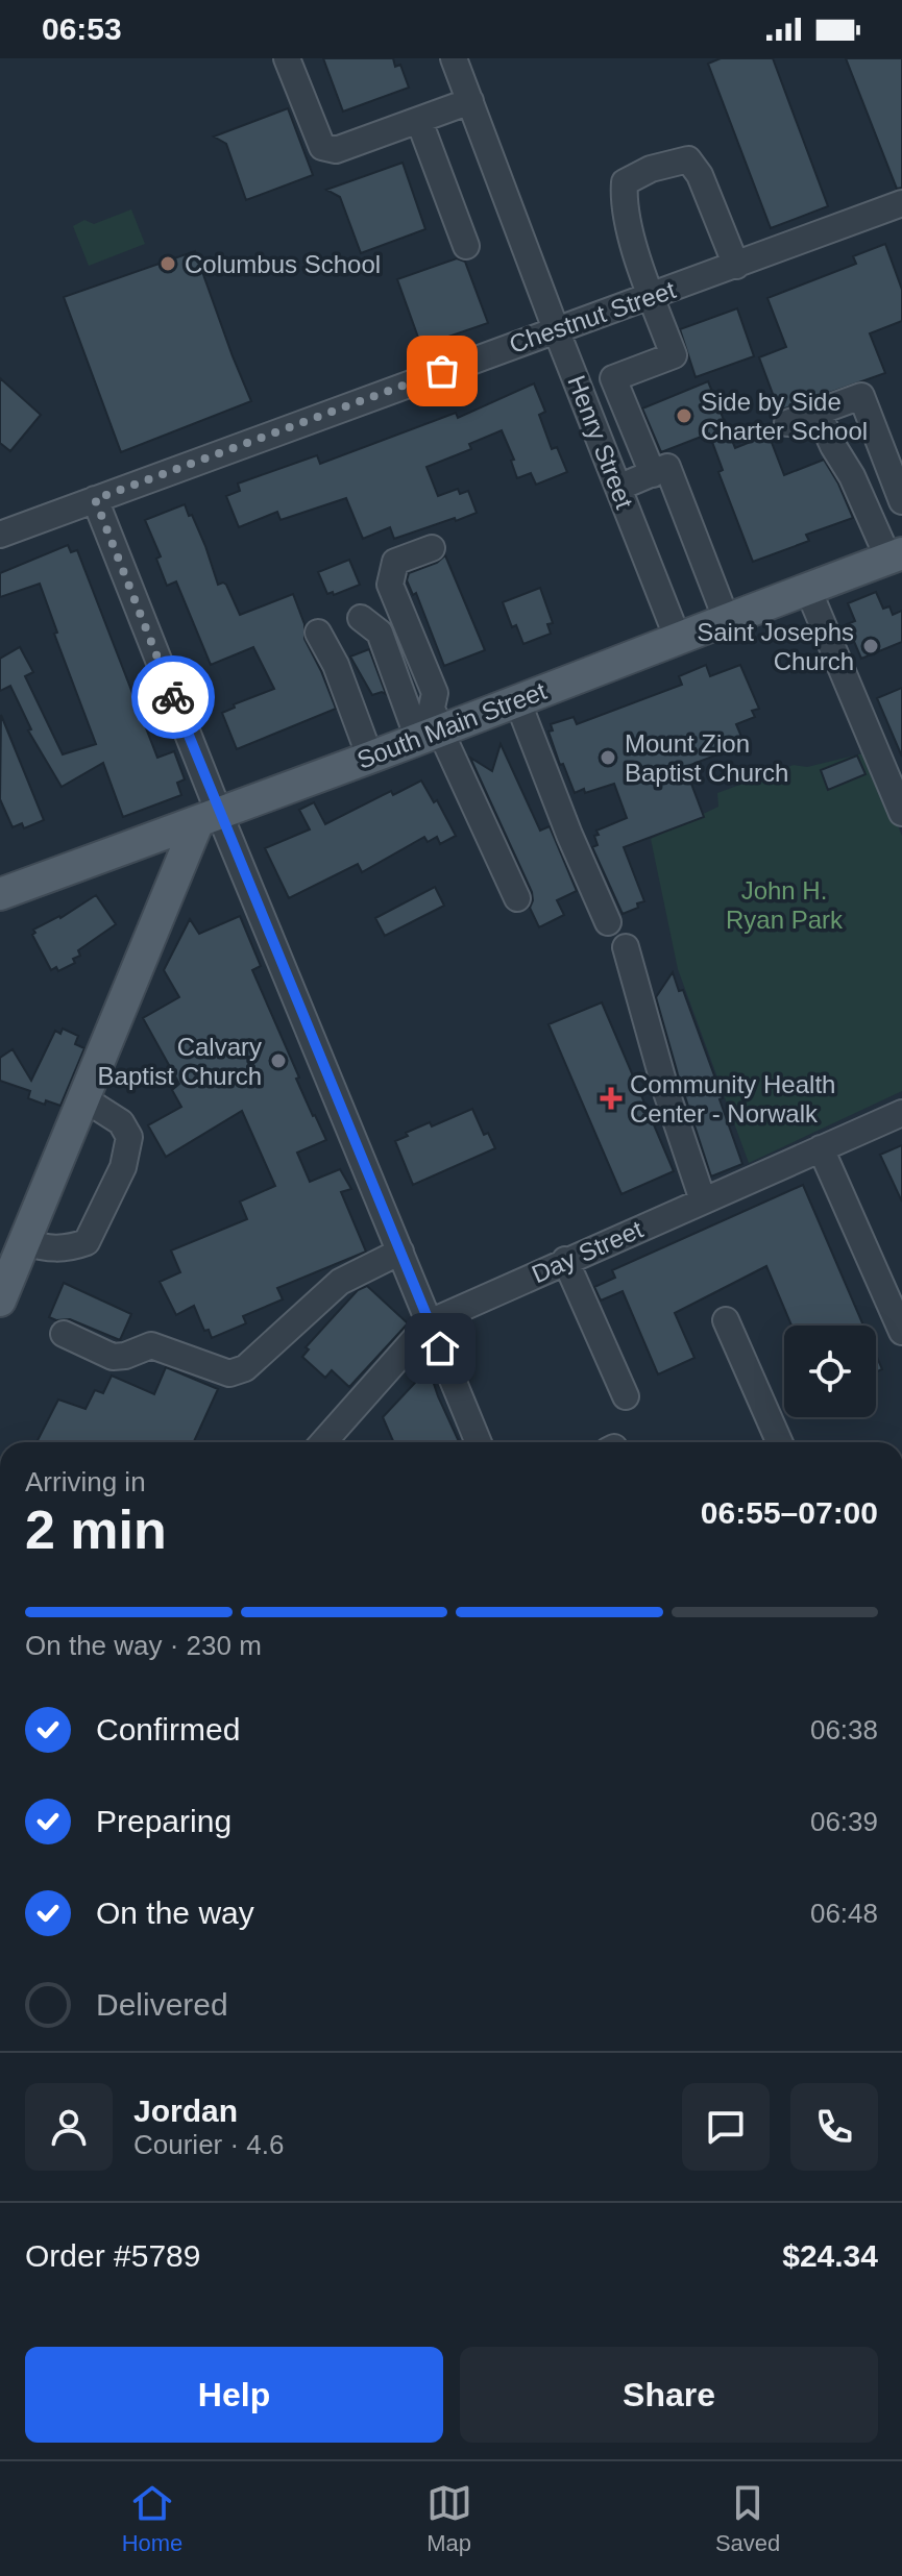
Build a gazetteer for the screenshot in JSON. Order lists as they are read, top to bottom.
{
  "streets": {
    "main road": ["South Main Street"],
    "street": ["Chestnut Street", "Henry Street", "Day Street"]
  },
  "crossings": [
    ["Chestnut Street", "Henry Street"],
    ["Henry Street", "South Main Street"]
  ],
  "parks": ["John H. Ryan Park"],
  "places": {
    "other": [
      "Columbus School",
      "Side by Side Charter School",
      "Saint Josephs Church",
      "Mount Zion Baptist Church",
      "Calvary Baptist Church"
    ],
    "health": ["Community Health Center - Norwalk"]
  },
  "page": {
    "status": "06:53",
    "heading": ["2 min", "Arriving in", "06:55–07:00"],
    "panel": [
      "Jordan",
      "Courier · 4.6",
      "Order #5789",
      "$24.34"
    ],
    "bar": "On the way · 230 m",
    "list": [
      ["Confirmed", "06:38"],
      ["Preparing", "06:39"],
      ["On the way", "06:48"],
      "Delivered"
    ],
    "buttons": ["Help", "Share"],
    "tabs": ["Home", "Map", "Saved"]
  }
}
